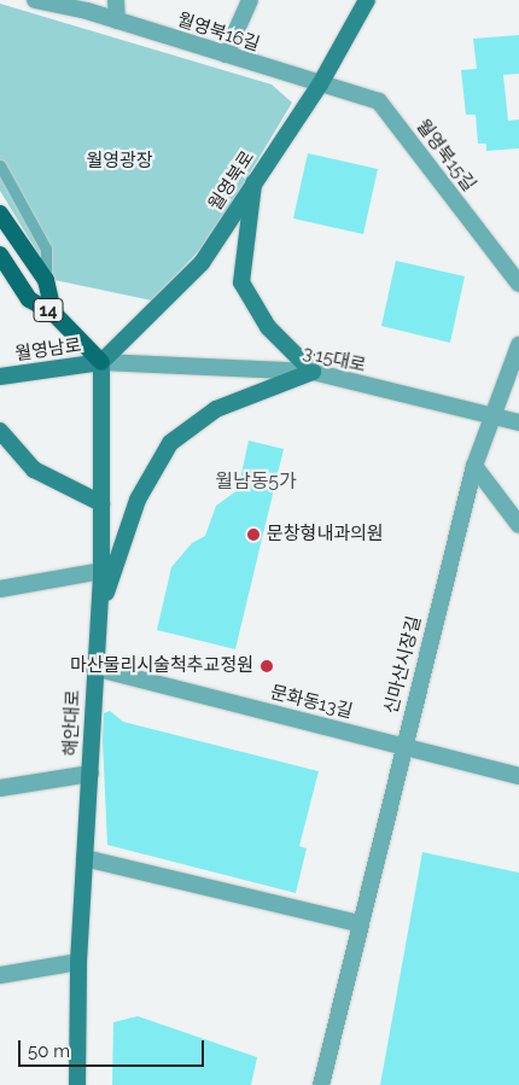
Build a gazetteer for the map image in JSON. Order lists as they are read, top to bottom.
{
  "streets": {
    "main road": [
      "월영북로",
      "14",
      "월영남로",
      "해안대로"
    ],
    "street": [
      "월영북16길",
      "월영북15길",
      "3·15대로",
      "신마산시장길",
      "문화동13길"
    ]
  },
  "crossings": [
    ["월영북16길", "월영북15길"],
    ["월영북16길", "월영북로"],
    ["월영북15길", "월영북로"],
    ["월영북로", "14"],
    ["월영북로", "월영남로"],
    ["월영북로", "3·15대로"],
    ["월영북로", "해안대로"],
    ["14", "월영남로"],
    ["14", "3·15대로"],
    ["14", "해안대로"],
    ["월영남로", "3·15대로"],
    ["월영남로", "해안대로"],
    ["3·15대로", "신마산시장길"],
    ["3·15대로", "해안대로"],
    ["신마산시장길", "문화동13길"],
    ["문화동13길", "해안대로"]
  ],
  "districts": ["월남동5가"],
  "parks": ["월영광장"],
  "places": ["문창형내과의원", "마산물리시술척추교정원"],
  "scale_bar": "50 m"
}
